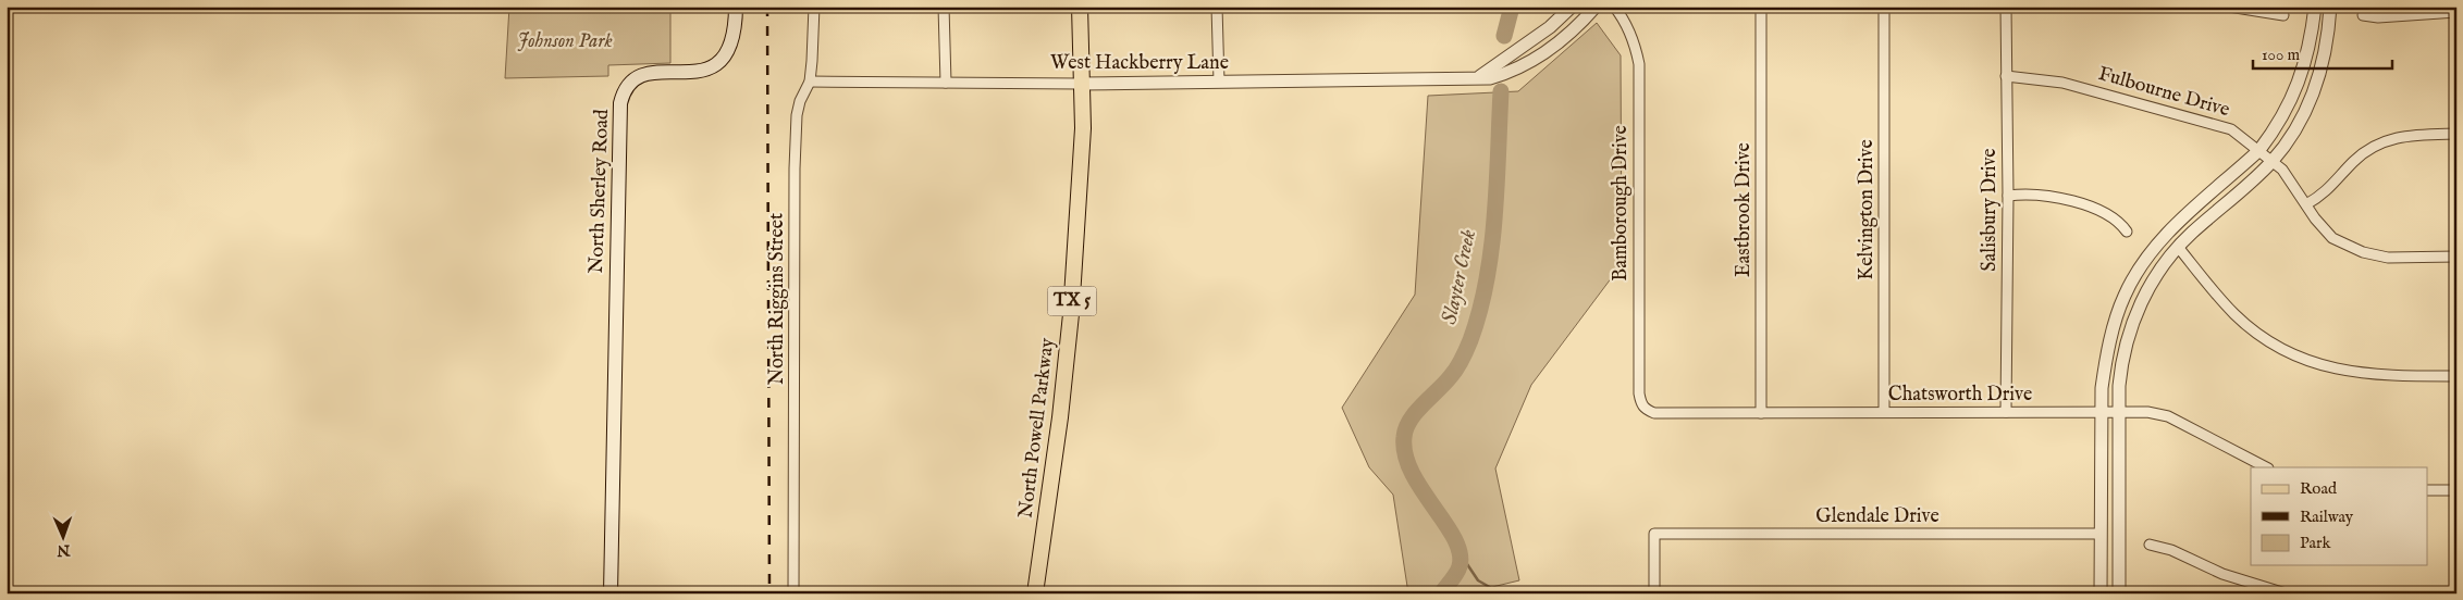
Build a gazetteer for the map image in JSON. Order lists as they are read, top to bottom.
{
  "streets": {
    "main road": ["North Sherley Road", "TX 5", "North Powell Parkway"],
    "street": [
      "West Hackberry Lane",
      "Fulbourne Drive",
      "Bamborough Drive",
      "Eastbrook Drive",
      "Kelvington Drive",
      "Salisbury Drive",
      "North Riggins Street",
      "Chatsworth Drive",
      "Glendale Drive"
    ]
  },
  "crossings": [
    ["West Hackberry Lane", "North Riggins Street"],
    ["West Hackberry Lane", "North Powell Parkway"],
    ["Fulbourne Drive", "Salisbury Drive"],
    ["Bamborough Drive", "Chatsworth Drive"],
    ["Eastbrook Drive", "Chatsworth Drive"],
    ["Kelvington Drive", "Chatsworth Drive"],
    ["Salisbury Drive", "Chatsworth Drive"]
  ],
  "water": ["Slayter Creek"],
  "parks": ["Johnson Park"],
  "legend": ["Road", "Railway", "Park"],
  "scale_bar": "100 m",
  "north": "bottom"
}
